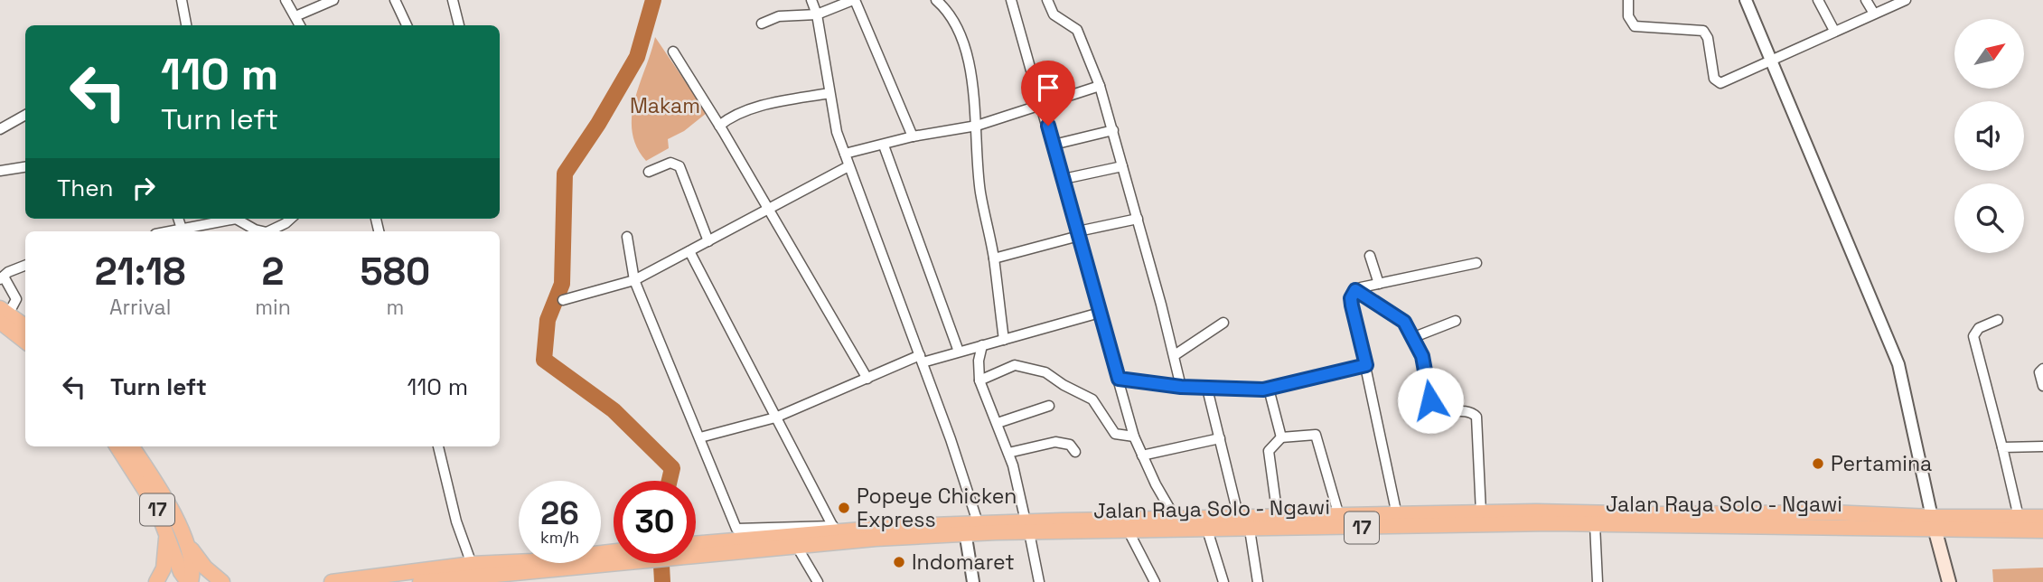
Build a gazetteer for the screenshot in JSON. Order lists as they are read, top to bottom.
{
  "streets": {
    "highway": ["Jalan Raya Solo - Ngawi", "17"]
  },
  "parks": ["Makam"],
  "places": ["Pertamina", "Popeye Chicken Express", "Indomaret"],
  "north": "top right",
  "page": {
    "turn": ["110 m", "Turn left"],
    "then": "Then",
    "eta": [
      "21:18",
      "Arrival",
      "2",
      "min",
      "580",
      "m"
    ],
    "list": [
      {
        "name": "Turn left",
        "value": "110 m"
      }
    ],
    "speed": "26 km/h",
    "limit": "30"
  }
}
